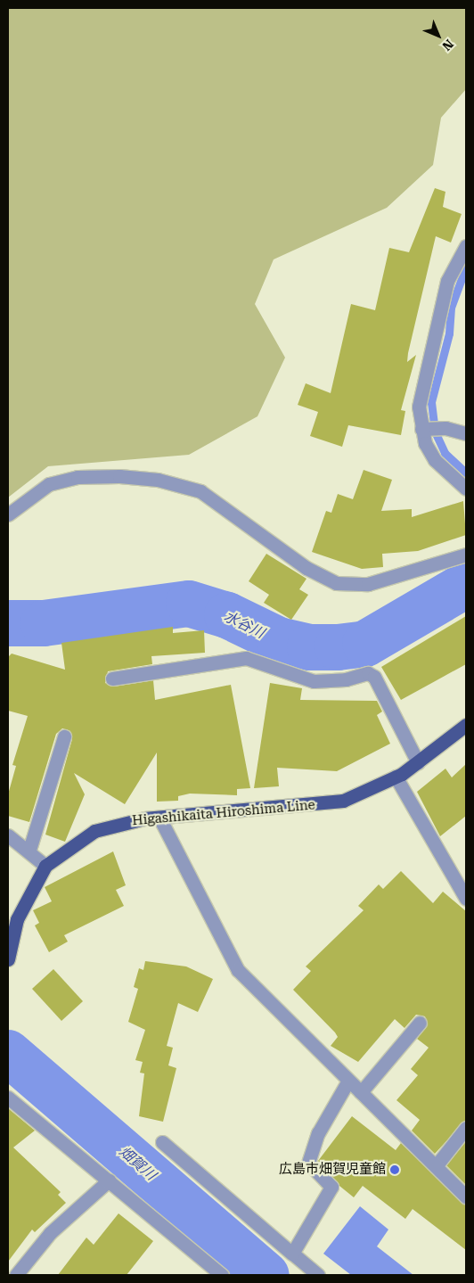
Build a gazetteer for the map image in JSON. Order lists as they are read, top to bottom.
{
  "streets": {
    "main road": ["Higashikaita Hiroshima Line"]
  },
  "water": ["水谷川", "畑賀川"],
  "places": ["広島市畑賀児童館"],
  "north": "bottom right"
}
